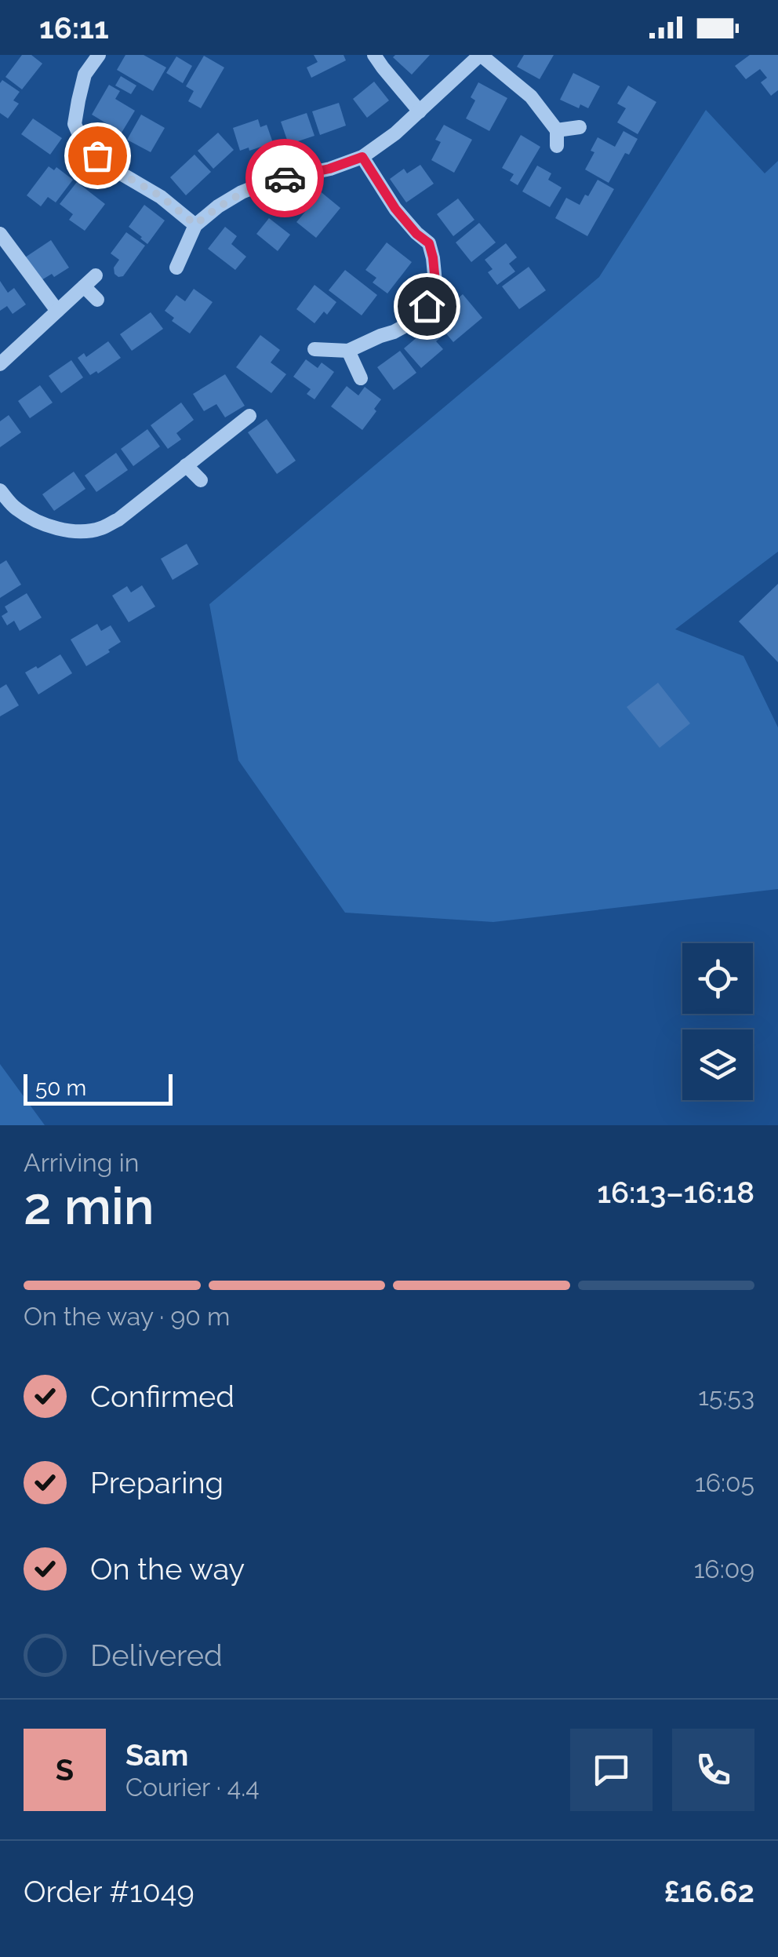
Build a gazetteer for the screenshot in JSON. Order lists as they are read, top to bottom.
{
  "scale_bar": "50 m",
  "page": {
    "status": "16:11",
    "scale": "50 m",
    "heading": ["2 min", "Arriving in", "16:13–16:18"],
    "panel": [
      "Sam",
      "Courier · 4.4",
      "Order #1049",
      "£16.62"
    ],
    "bar": "On the way · 90 m",
    "list": [
      ["Confirmed", "15:53"],
      ["Preparing", "16:05"],
      ["On the way", "16:09"],
      "Delivered"
    ],
    "round": "S"
  }
}
